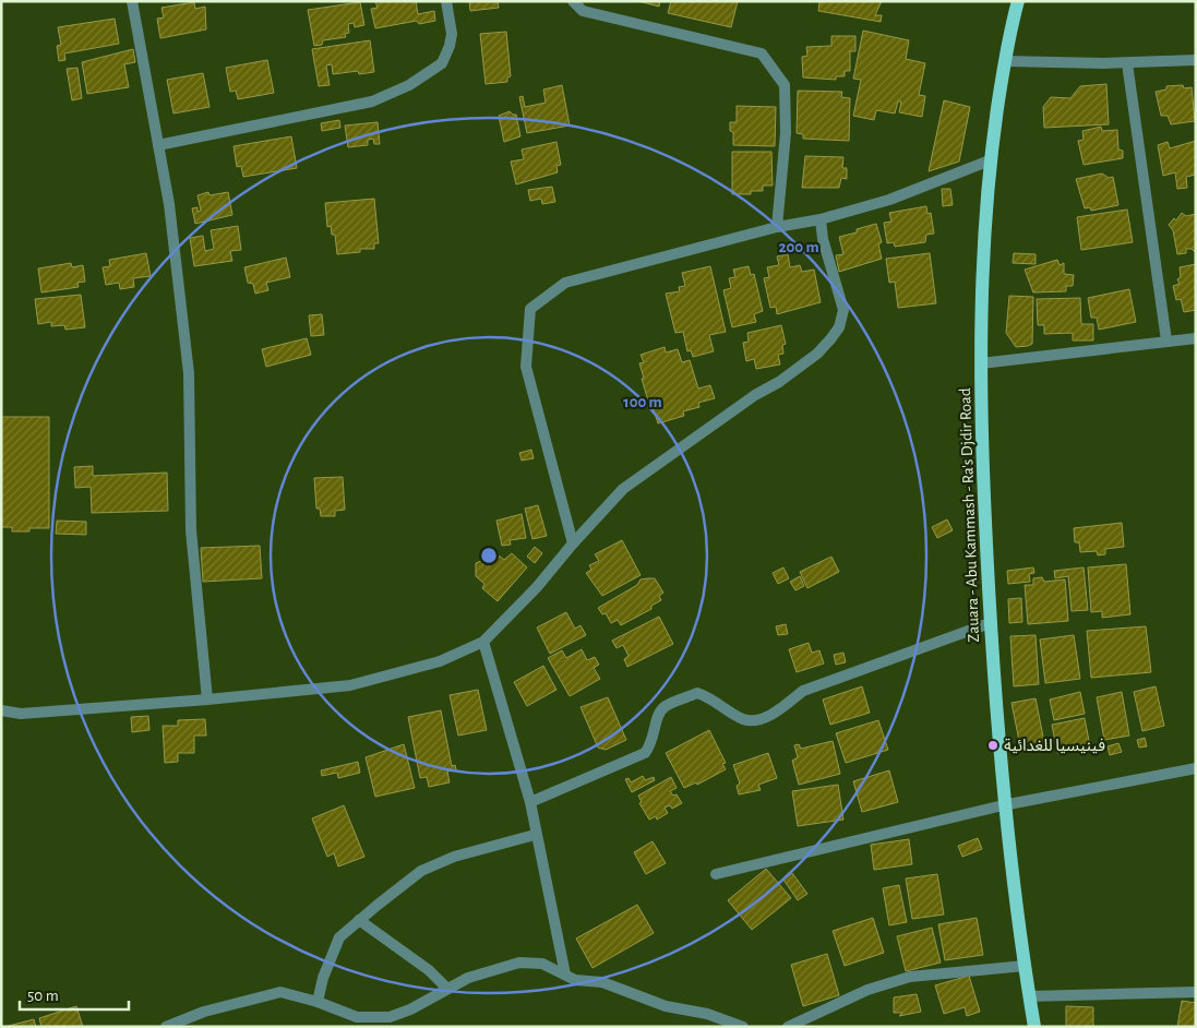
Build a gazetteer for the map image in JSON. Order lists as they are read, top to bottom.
{
  "streets": {
    "main road": ["Zauara - Abu Kammash - Ra's Djdir Road"]
  },
  "places": ["فينيسيا للغدائية"],
  "scale_bar": "50 m",
  "rings": ["200 m", "100 m"]
}
